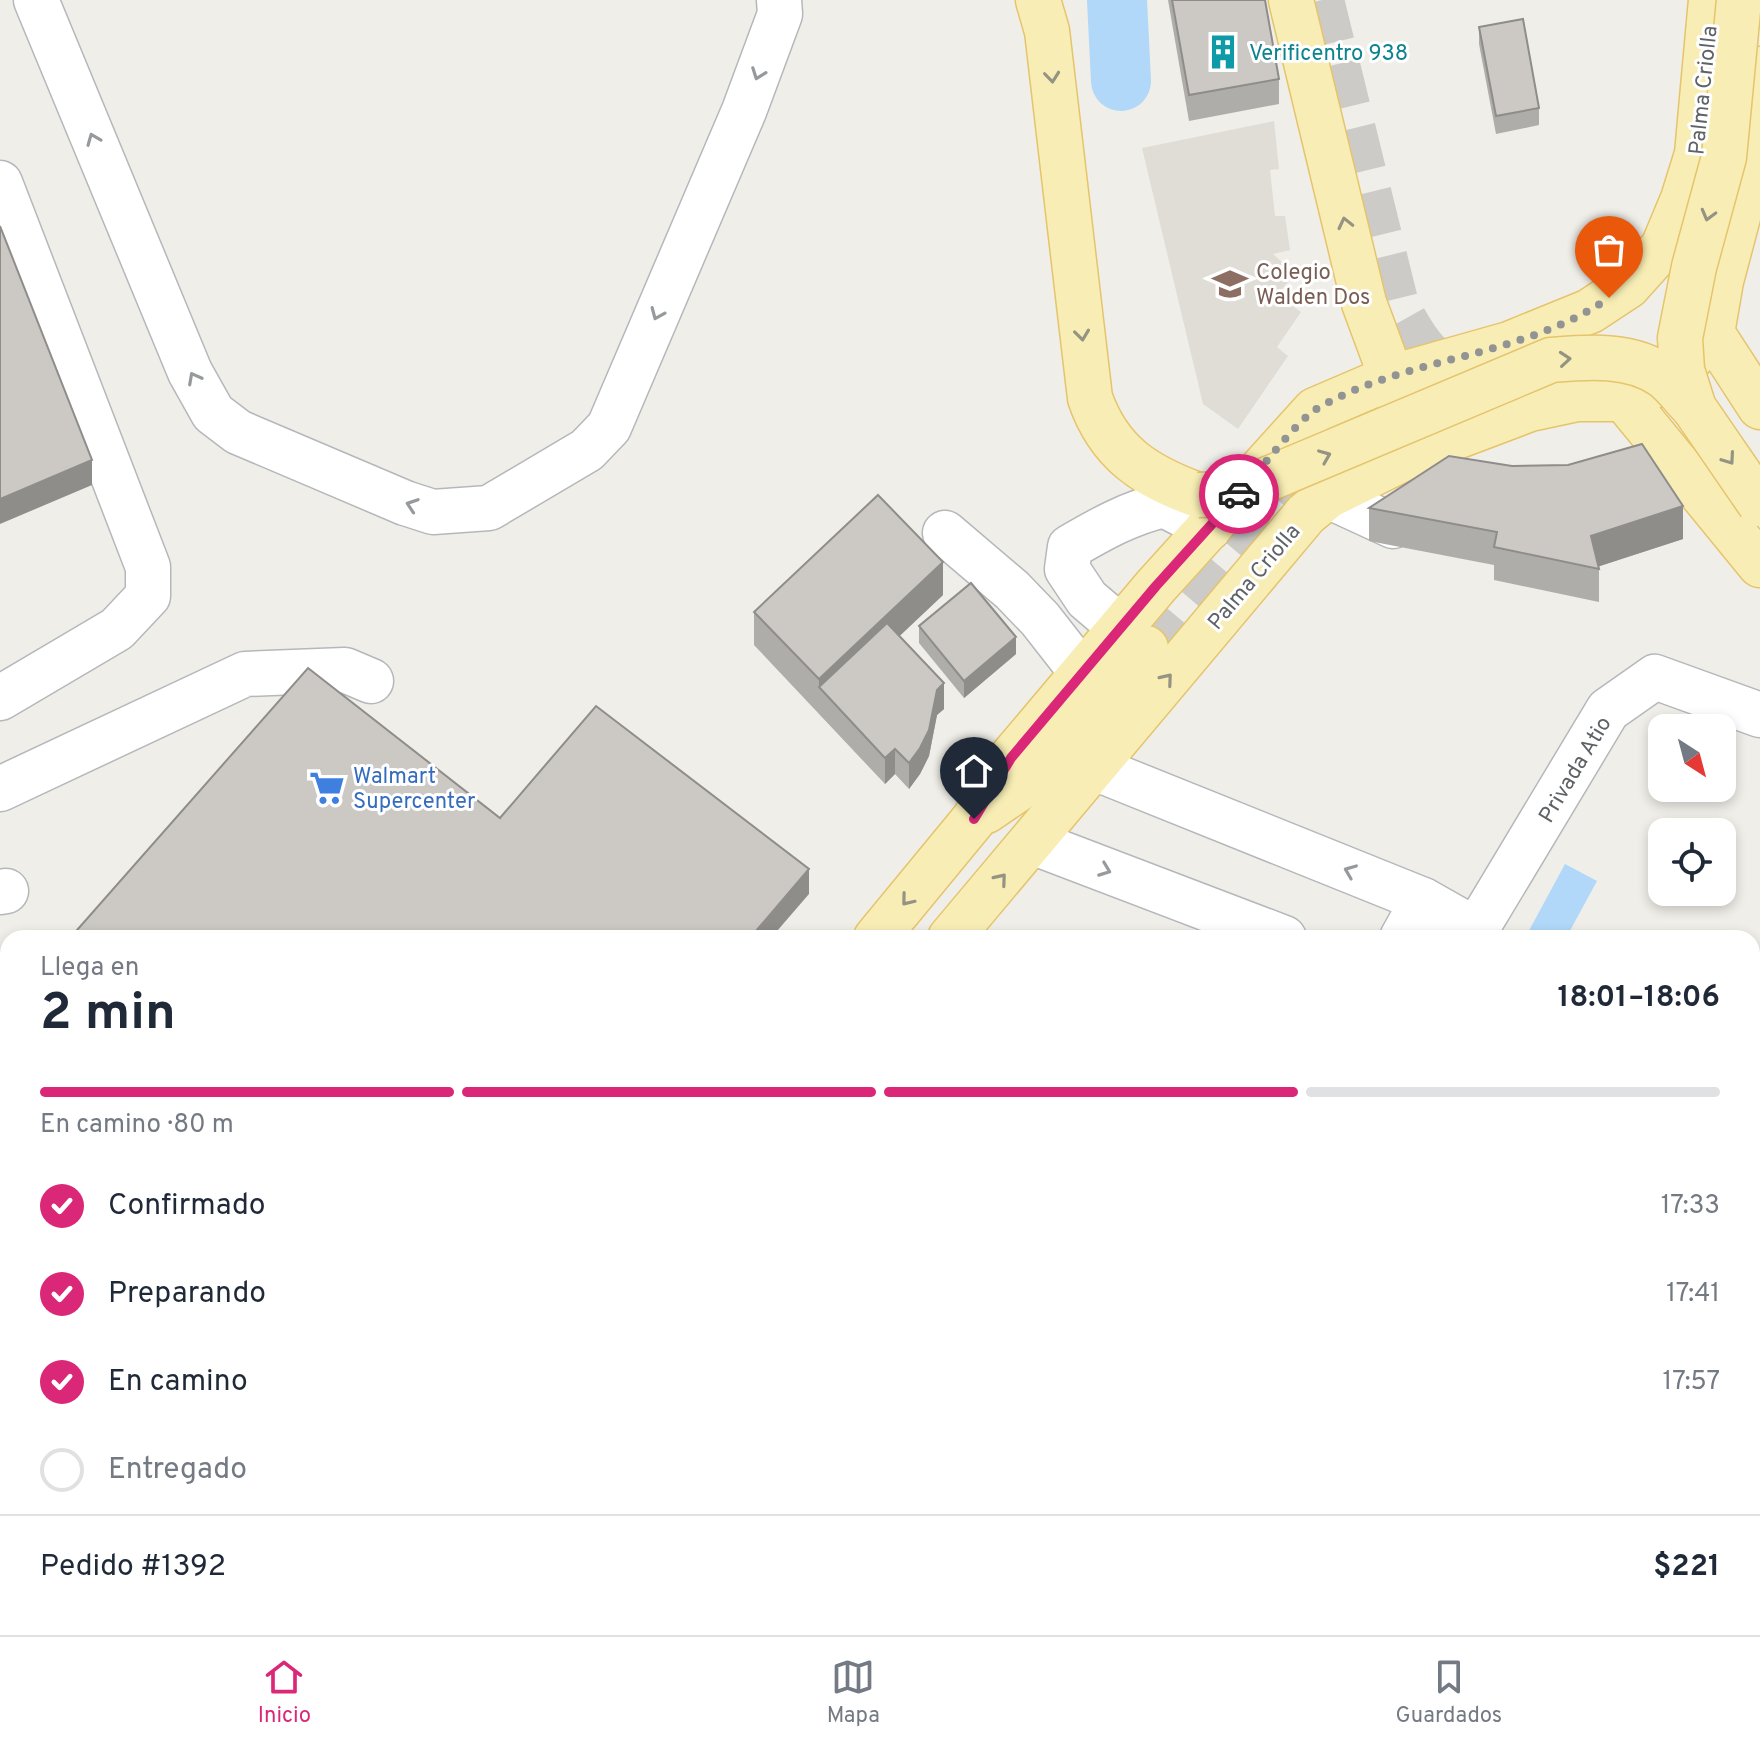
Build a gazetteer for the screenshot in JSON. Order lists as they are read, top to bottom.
{
  "streets": {
    "main road": ["Palma Criolla"],
    "street": ["Privada Atio"]
  },
  "crossings": [
    ["Palma Criolla", "Privada Atio"]
  ],
  "places": {
    "building": ["Verificentro 938"],
    "school or university": ["Colegio Walden Dos"],
    "supermarket": ["Walmart Supercenter"]
  },
  "north": "bottom right",
  "page": {
    "heading": ["2 min", "Llega en", "18:01–18:06"],
    "panel": ["Pedido #1392", "$221"],
    "bar": "En camino · 80 m",
    "list": [
      ["Confirmado", "17:33"],
      ["Preparando", "17:41"],
      ["En camino", "17:57"],
      "Entregado"
    ],
    "tabs": ["Inicio", "Mapa", "Guardados"]
  }
}
